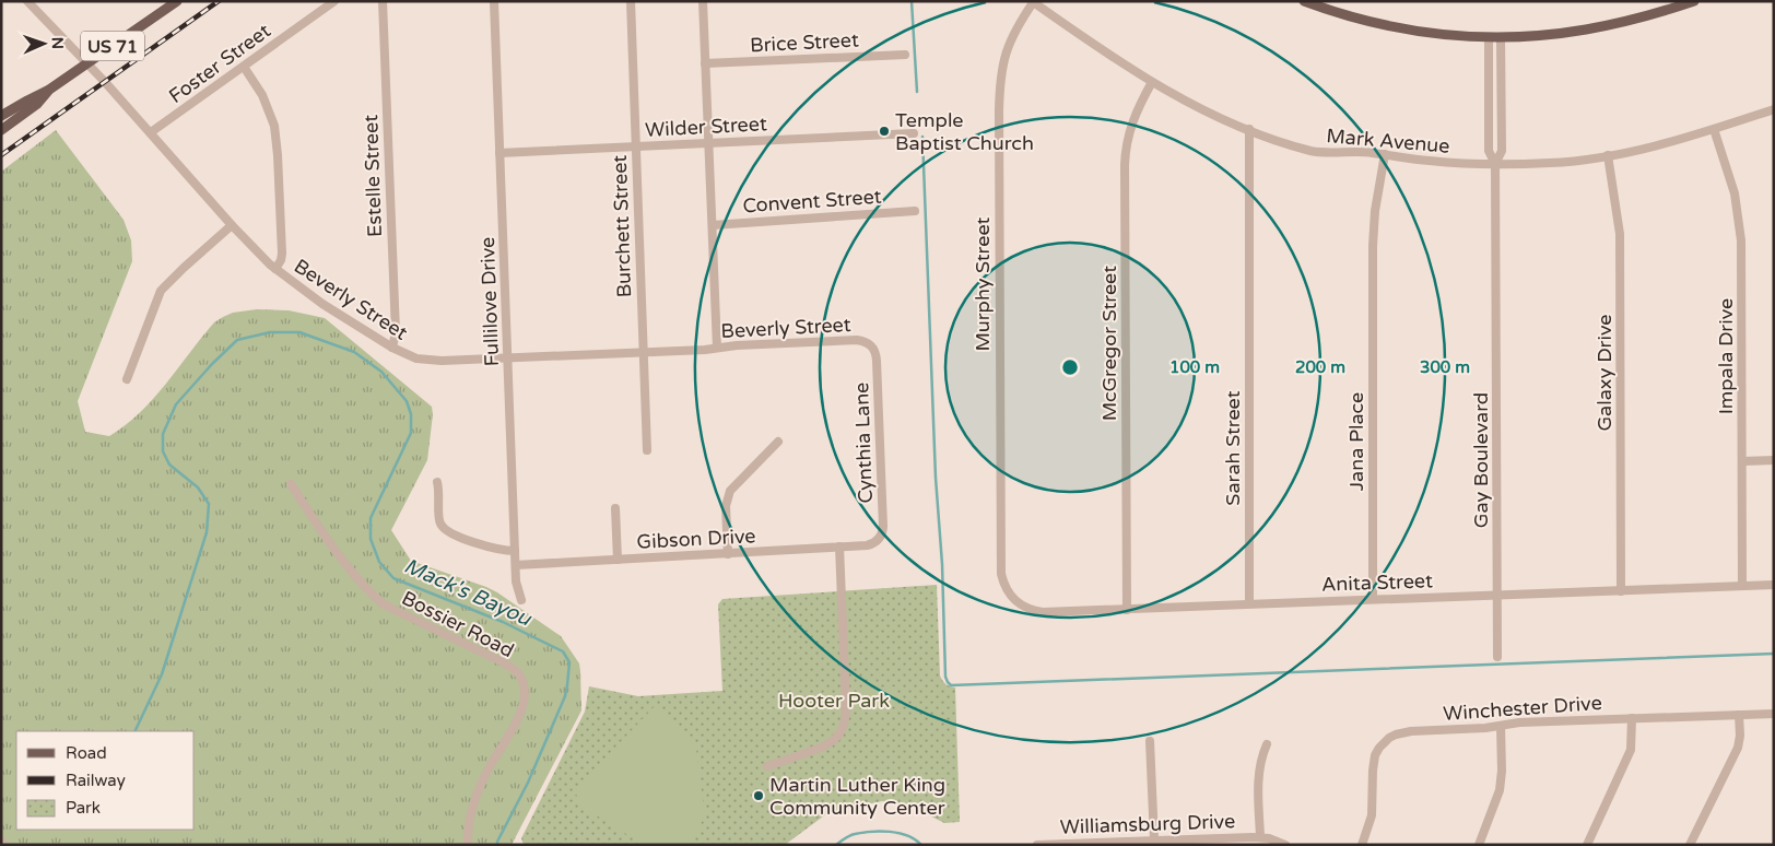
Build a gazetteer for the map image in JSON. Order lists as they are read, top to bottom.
{
  "streets": {
    "main road": ["US 71"],
    "street": [
      "Brice Street",
      "Foster Street",
      "Wilder Street",
      "Mark Avenue",
      "Estelle Street",
      "Convent Street",
      "Burchett Street",
      "Murphy Street",
      "Beverly Street",
      "Fullilove Drive",
      "McGregor Street",
      "Impala Drive",
      "Galaxy Drive",
      "Jana Place",
      "Cynthia Lane",
      "Sarah Street",
      "Gay Boulevard",
      "Gibson Drive",
      "Anita Street",
      "Bossier Road",
      "Winchester Drive",
      "Williamsburg Drive"
    ]
  },
  "crossings": [
    ["US 71", "Beverly Street"],
    ["Foster Street", "Beverly Street"],
    ["Wilder Street", "Burchett Street"],
    ["Wilder Street", "Fullilove Drive"],
    ["Mark Avenue", "Murphy Street"],
    ["Mark Avenue", "McGregor Street"],
    ["Mark Avenue", "Impala Drive"],
    ["Mark Avenue", "Galaxy Drive"],
    ["Mark Avenue", "Jana Place"],
    ["Mark Avenue", "Sarah Street"],
    ["Mark Avenue", "Gay Boulevard"],
    ["Estelle Street", "Beverly Street"],
    ["Burchett Street", "Beverly Street"],
    ["Murphy Street", "Anita Street"],
    ["Beverly Street", "Fullilove Drive"],
    ["Beverly Street", "Cynthia Lane"],
    ["Fullilove Drive", "Gibson Drive"],
    ["McGregor Street", "Anita Street"],
    ["Impala Drive", "Anita Street"],
    ["Galaxy Drive", "Anita Street"],
    ["Jana Place", "Anita Street"],
    ["Cynthia Lane", "Gibson Drive"],
    ["Sarah Street", "Anita Street"],
    ["Gay Boulevard", "Anita Street"]
  ],
  "water": ["Mack's Bayou"],
  "parks": ["Hooter Park"],
  "places": ["Temple Baptist Church", "Martin Luther King Community Center"],
  "legend": ["Road", "Railway", "Park"],
  "north": "right",
  "rings": ["100 m", "200 m", "300 m"]
}
